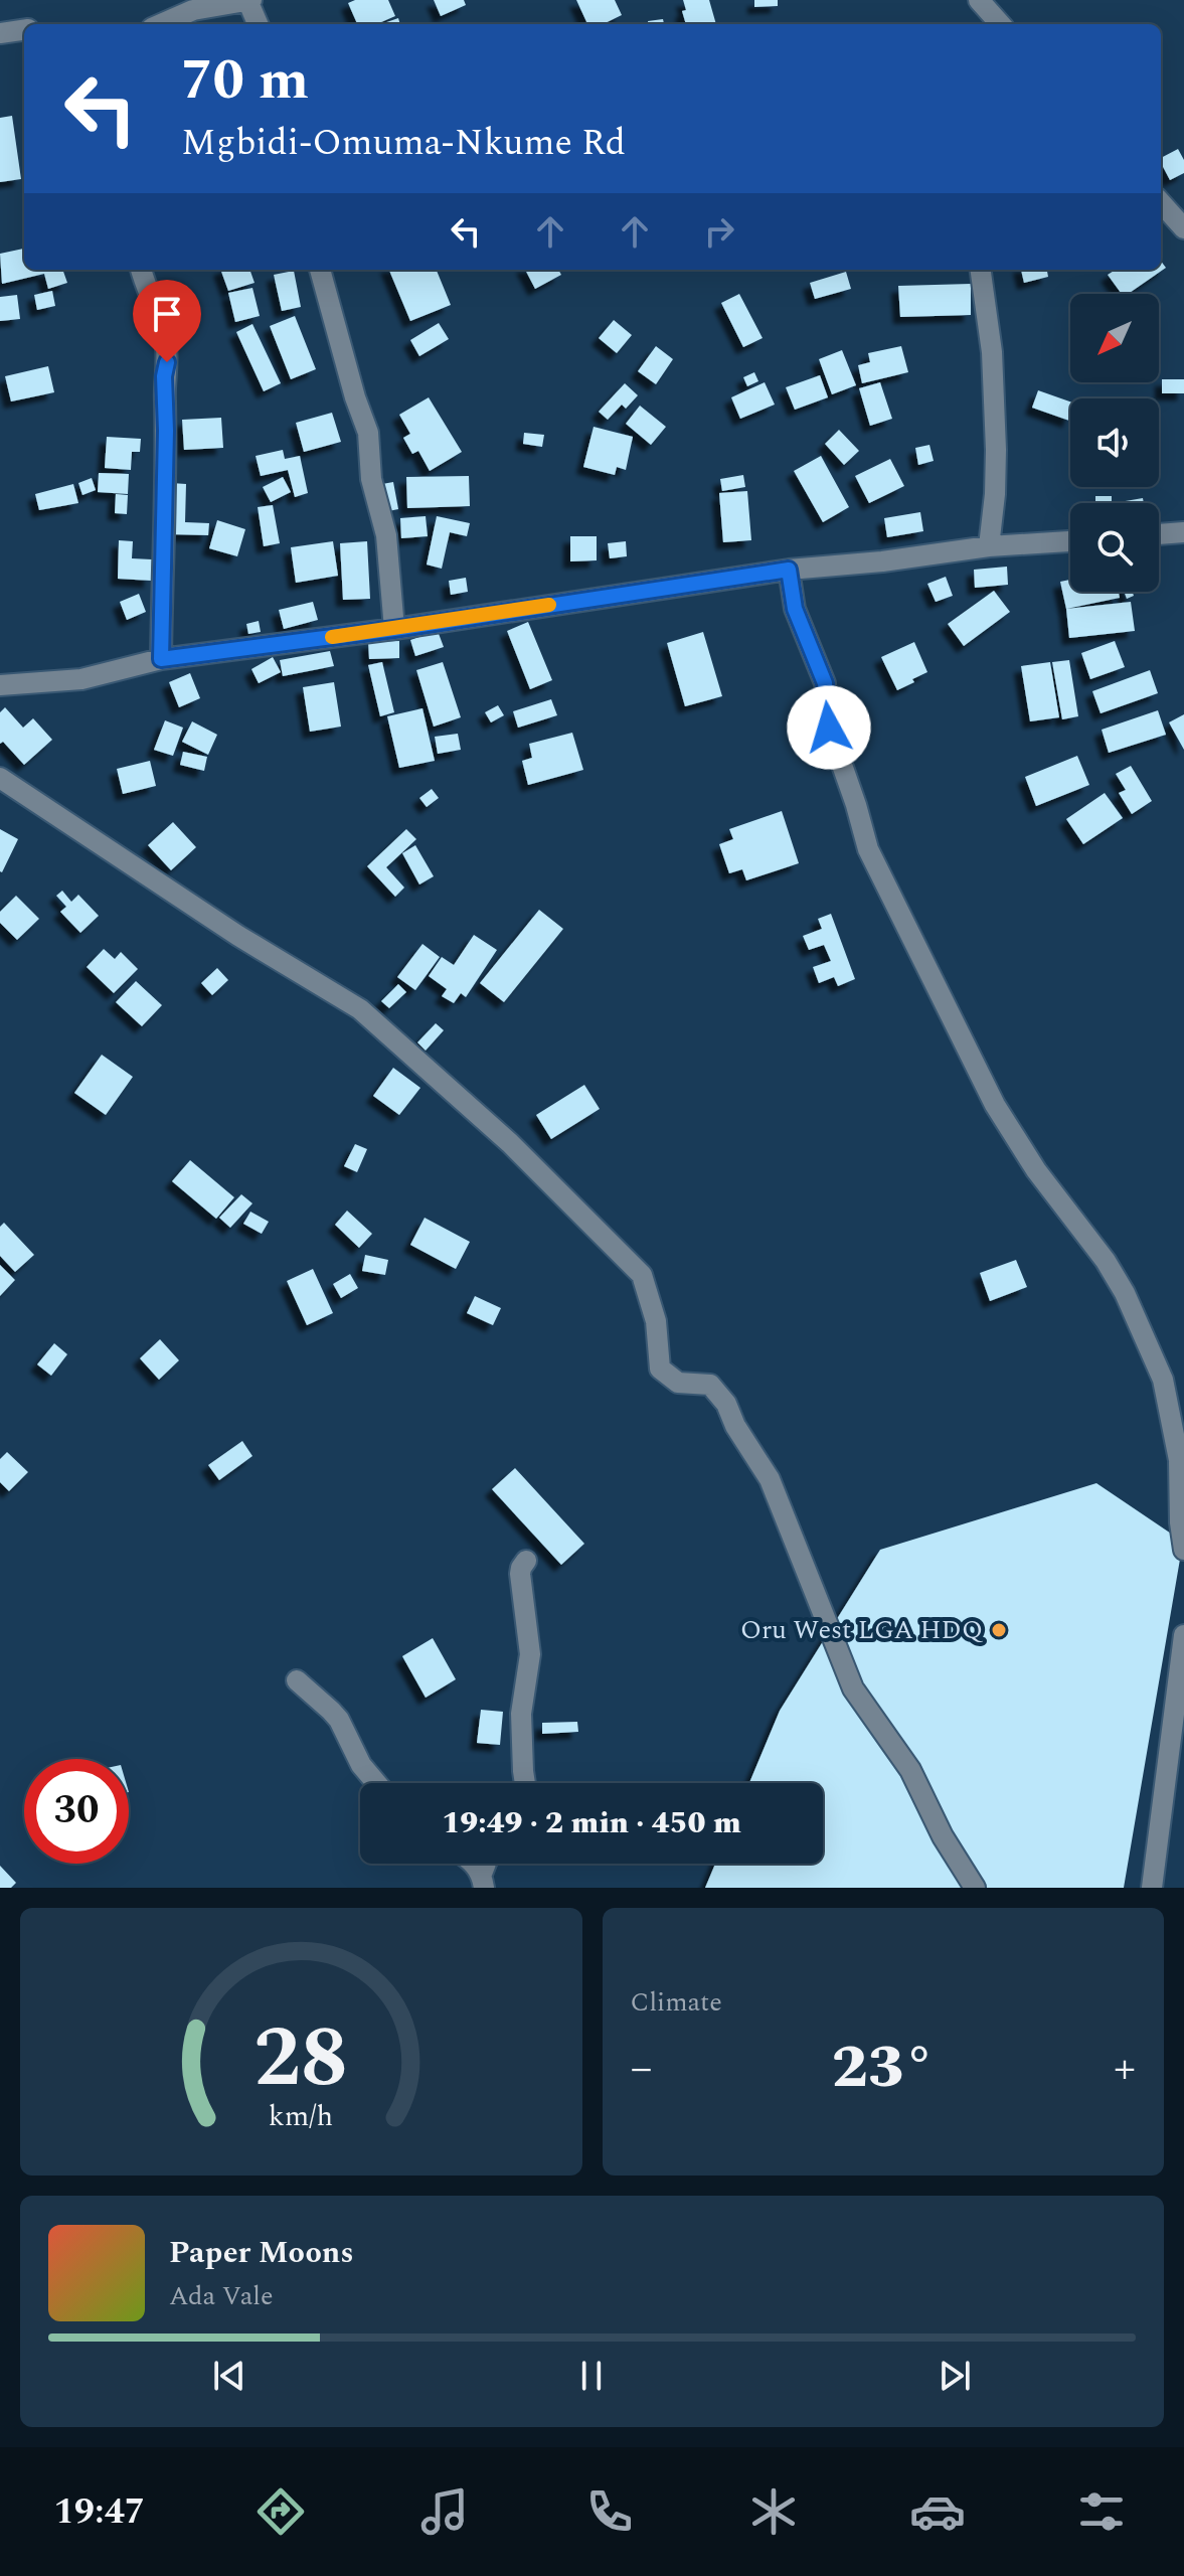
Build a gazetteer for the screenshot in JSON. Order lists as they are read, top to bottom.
{
  "places": ["Oru West LGA HDQ"],
  "north": "bottom left",
  "page": {
    "turn": ["70 m", "Mgbidi-Omuma-Nkume Rd"],
    "limit": "30",
    "trip": "19:49 · 2 min · 450 m",
    "tile": "Climate",
    "heat": ["−", "23°", "+"],
    "song": ["Paper Moons", "Ada Vale"],
    "tabs": "19:47",
    "gauge": ["28", "km/h"]
  }
}
